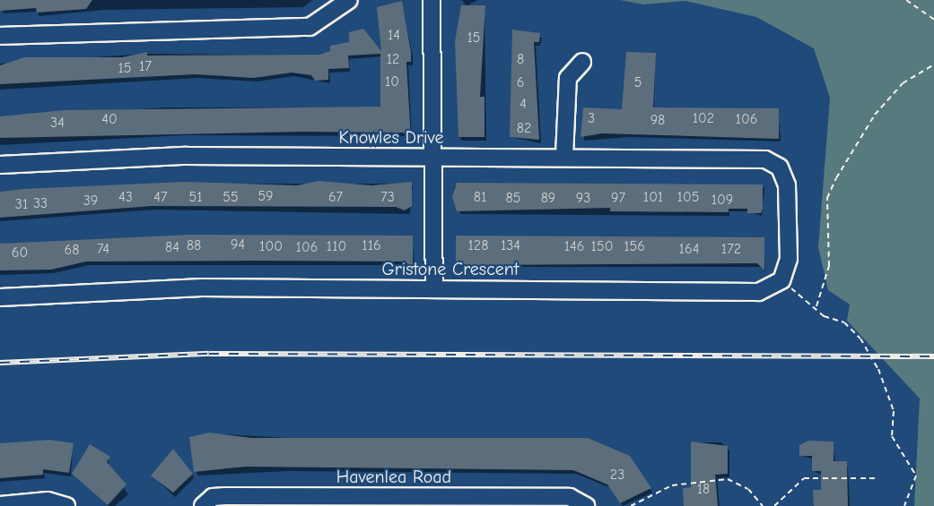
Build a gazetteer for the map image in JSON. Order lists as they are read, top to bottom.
{
  "streets": {
    "street": ["Knowles Drive", "Gristone Crescent", "Havenlea Road"]
  },
  "crossings": [
    ["Knowles Drive", "Gristone Crescent"]
  ],
  "house_numbers": [
    "14",
    "15",
    "12",
    "8",
    "17",
    "15",
    "10",
    "6",
    "5",
    "4",
    "3",
    "102",
    "40",
    "106",
    "98",
    "34",
    "82",
    "59",
    "43",
    "47",
    "51",
    "55",
    "67",
    "73",
    "81",
    "101",
    "105",
    "85",
    "89",
    "93",
    "97",
    "109",
    "39",
    "33",
    "31",
    "94",
    "88",
    "116",
    "128",
    "134",
    "100",
    "110",
    "146",
    "150",
    "156",
    "84",
    "106",
    "74",
    "164",
    "172",
    "68",
    "60",
    "23",
    "18"
  ]
}
